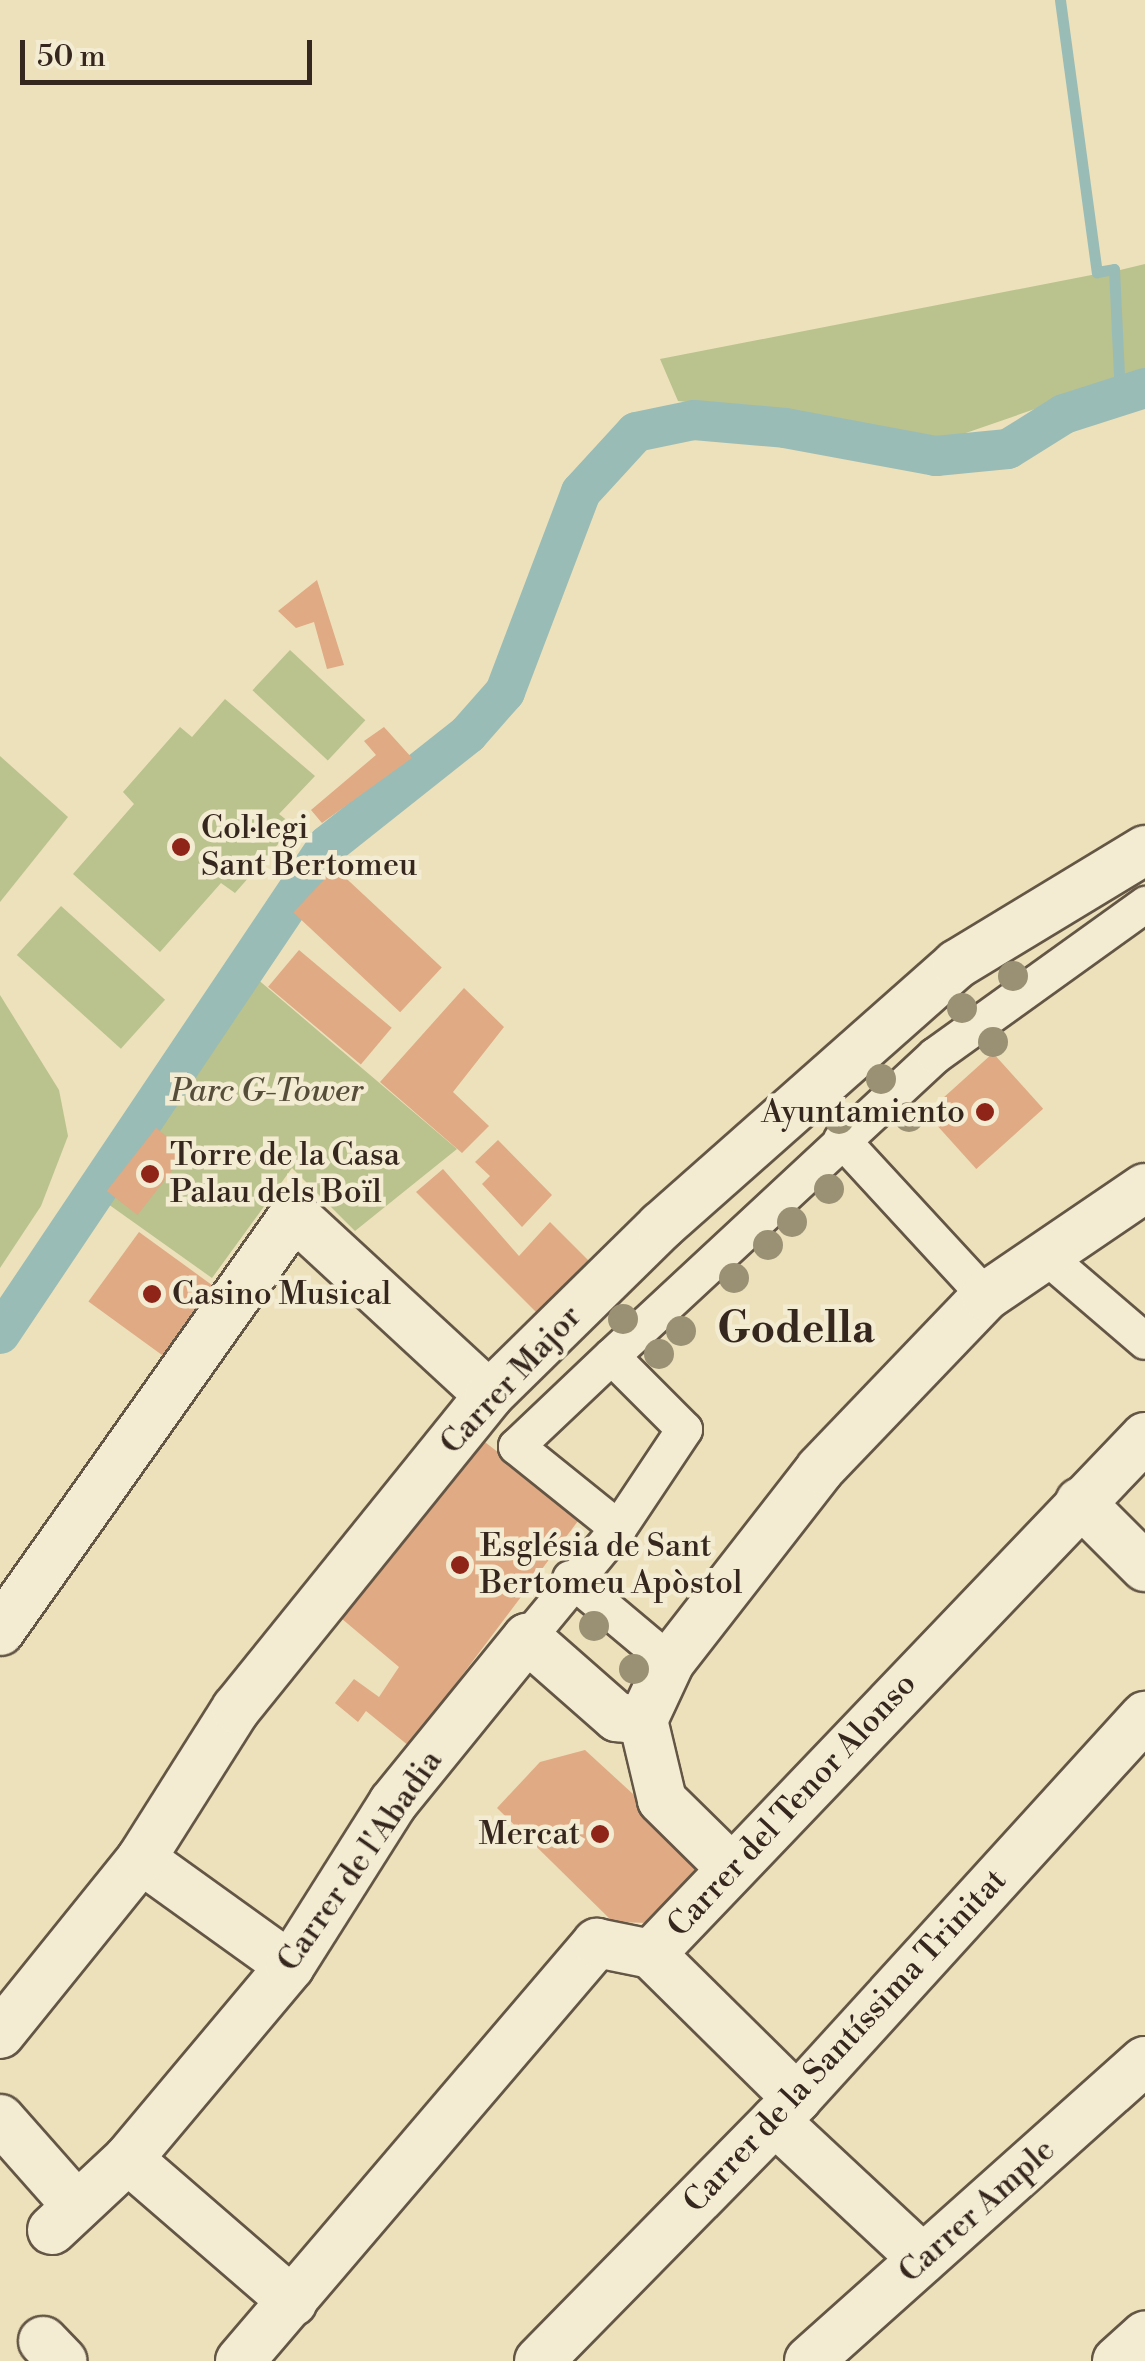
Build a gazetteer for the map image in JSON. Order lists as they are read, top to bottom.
{
  "streets": {
    "street": [
      "Carrer Major",
      "Carrer del Tenor Alonso",
      "Carrer de l'Abadia",
      "Carrer de la Santíssima Trinitat",
      "Carrer Ample"
    ]
  },
  "districts": ["Godella"],
  "parks": ["Parc G-Tower"],
  "places": [
    "Col·legi Sant Bertomeu",
    "Ayuntamiento",
    "Torre de la Casa Palau dels Boïl",
    "Casino Musical",
    "Església de Sant Bertomeu Apòstol",
    "Mercat"
  ],
  "scale_bar": "50 m"
}
